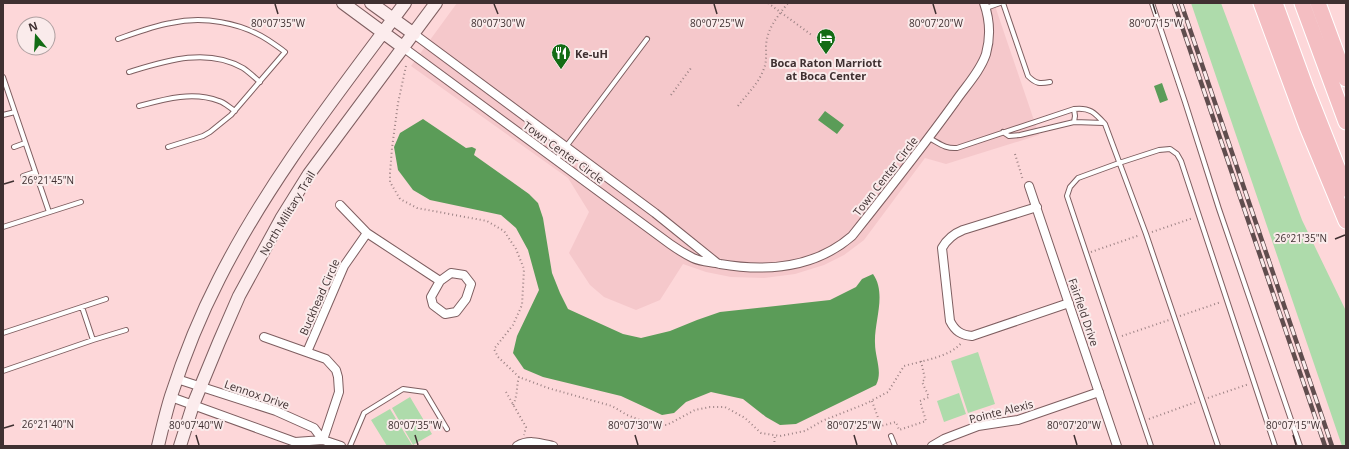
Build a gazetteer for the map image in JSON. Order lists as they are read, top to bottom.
{
  "streets": {
    "main road": ["North Military Trail"],
    "street": [
      "Town Center Circle",
      "Buckhead Circle",
      "Fairfield Drive",
      "Lennox Drive",
      "Pointe Alexis"
    ]
  },
  "crossings": [
    ["Town Center Circle", "North Military Trail"],
    ["North Military Trail", "Lennox Drive"],
    ["Buckhead Circle", "Lennox Drive"],
    ["Fairfield Drive", "Pointe Alexis"]
  ],
  "places": {
    "hotel": ["Boca Raton Marriott at Boca Center"],
    "restaurant": ["Ke-uH"]
  },
  "north": "top",
  "coordinates": [
    "80°07'35\"W",
    "80°07'30\"W",
    "80°07'25\"W",
    "80°07'20\"W",
    "80°07'15\"W",
    "26°21'45\"N",
    "26°21'35\"N",
    "26°21'40\"N",
    "80°07'40\"W"
  ]
}
